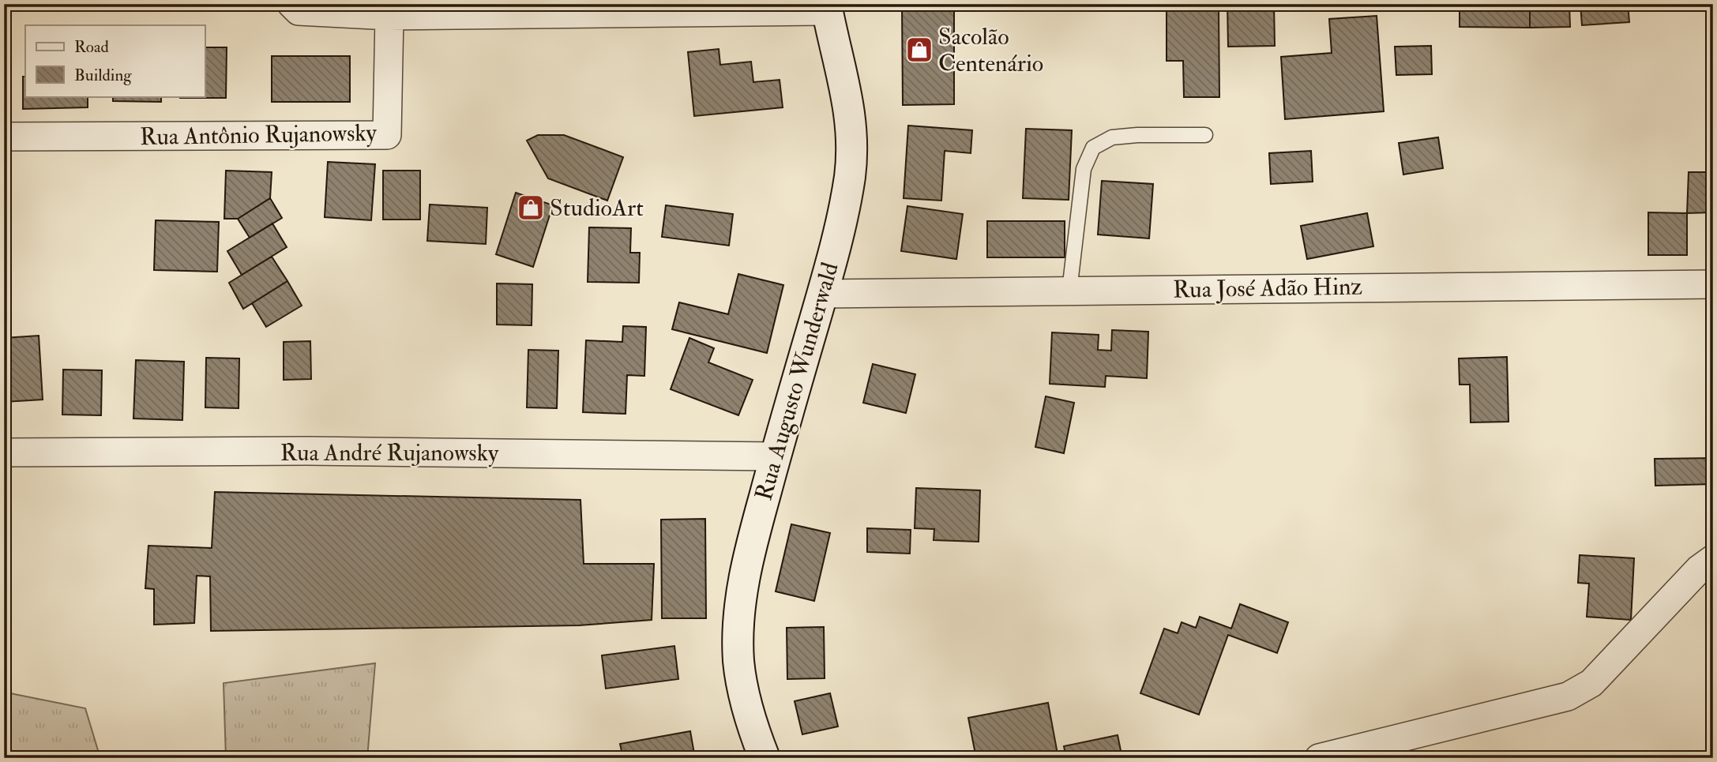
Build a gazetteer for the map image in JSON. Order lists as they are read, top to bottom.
{
  "streets": {
    "main road": ["Rua Augusto Wunderwald"],
    "street": ["Rua Antônio Rujanowsky", "Rua José Adão Hinz", "Rua André Rujanowsky"]
  },
  "crossings": [
    ["Rua José Adão Hinz", "Rua Augusto Wunderwald"],
    ["Rua Augusto Wunderwald", "Rua André Rujanowsky"]
  ],
  "places": {
    "shop": ["Sacolão Centenário", "StudioArt"]
  },
  "legend": ["Road", "Building"]
}
